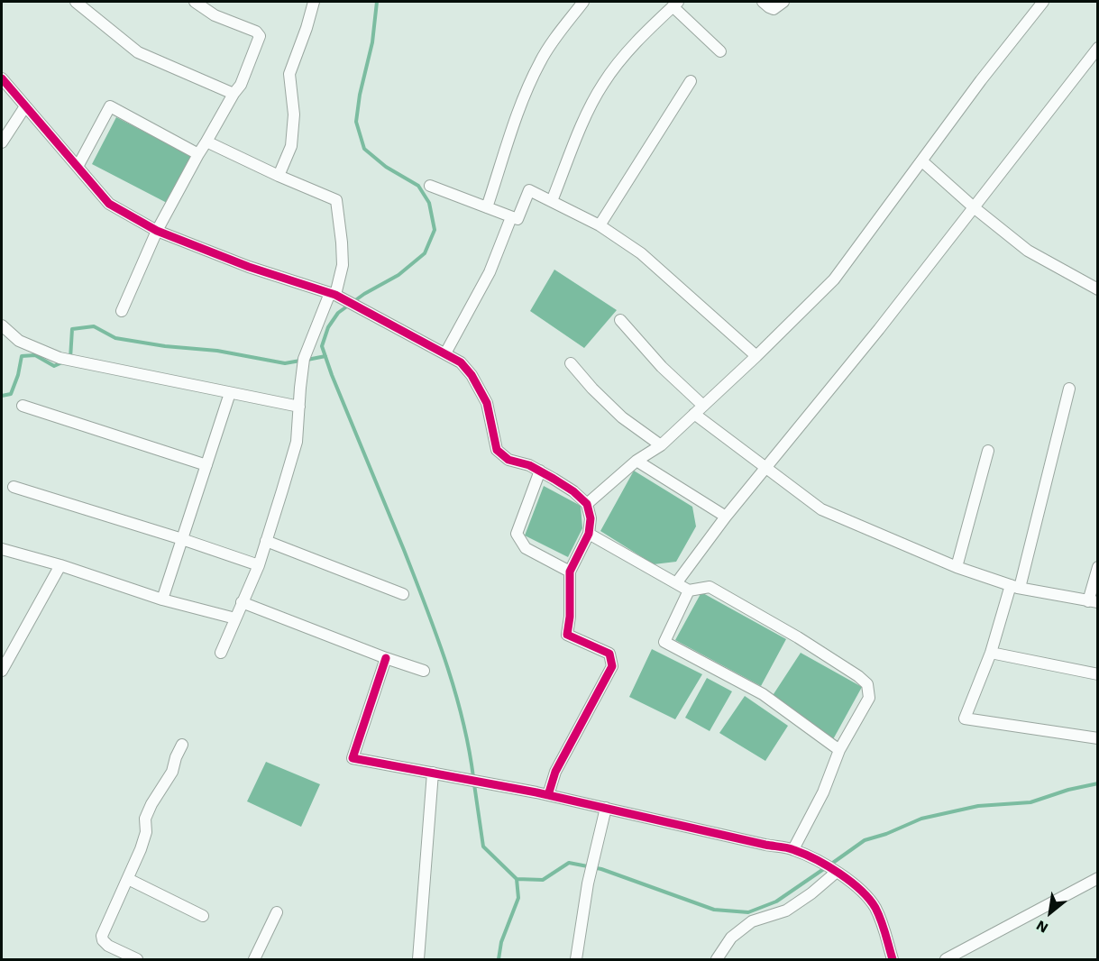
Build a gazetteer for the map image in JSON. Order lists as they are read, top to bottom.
{
  "north": "bottom left"
}
